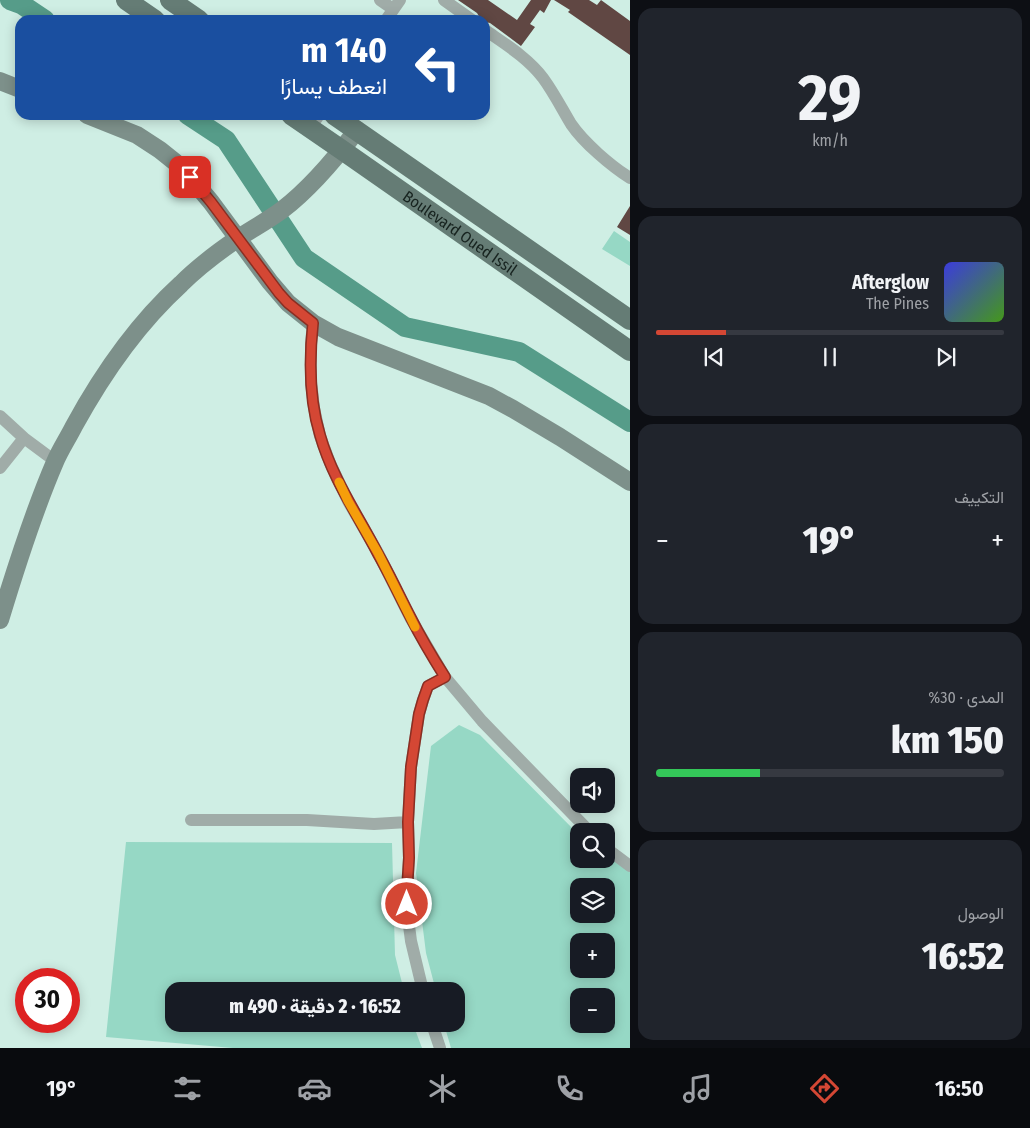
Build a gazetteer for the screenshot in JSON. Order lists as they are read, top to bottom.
{
  "streets": {
    "main road": ["Boulevard Oued Issil"]
  },
  "page": {
    "tile": [
      ["29", "km/h"],
      "التكييف",
      ["المدى · 30%", "150 km"],
      ["الوصول", "16:52"]
    ],
    "turn": ["140 m", "انعطف يسارًا"],
    "song": ["Afterglow", "The Pines"],
    "heat": ["−", "19°", "+"],
    "map_buttons": ["+", "−"],
    "limit": "30",
    "trip": "16:52 · 2 دقيقة · 490 m",
    "tabs": ["16:50", "19°"]
  }
}
